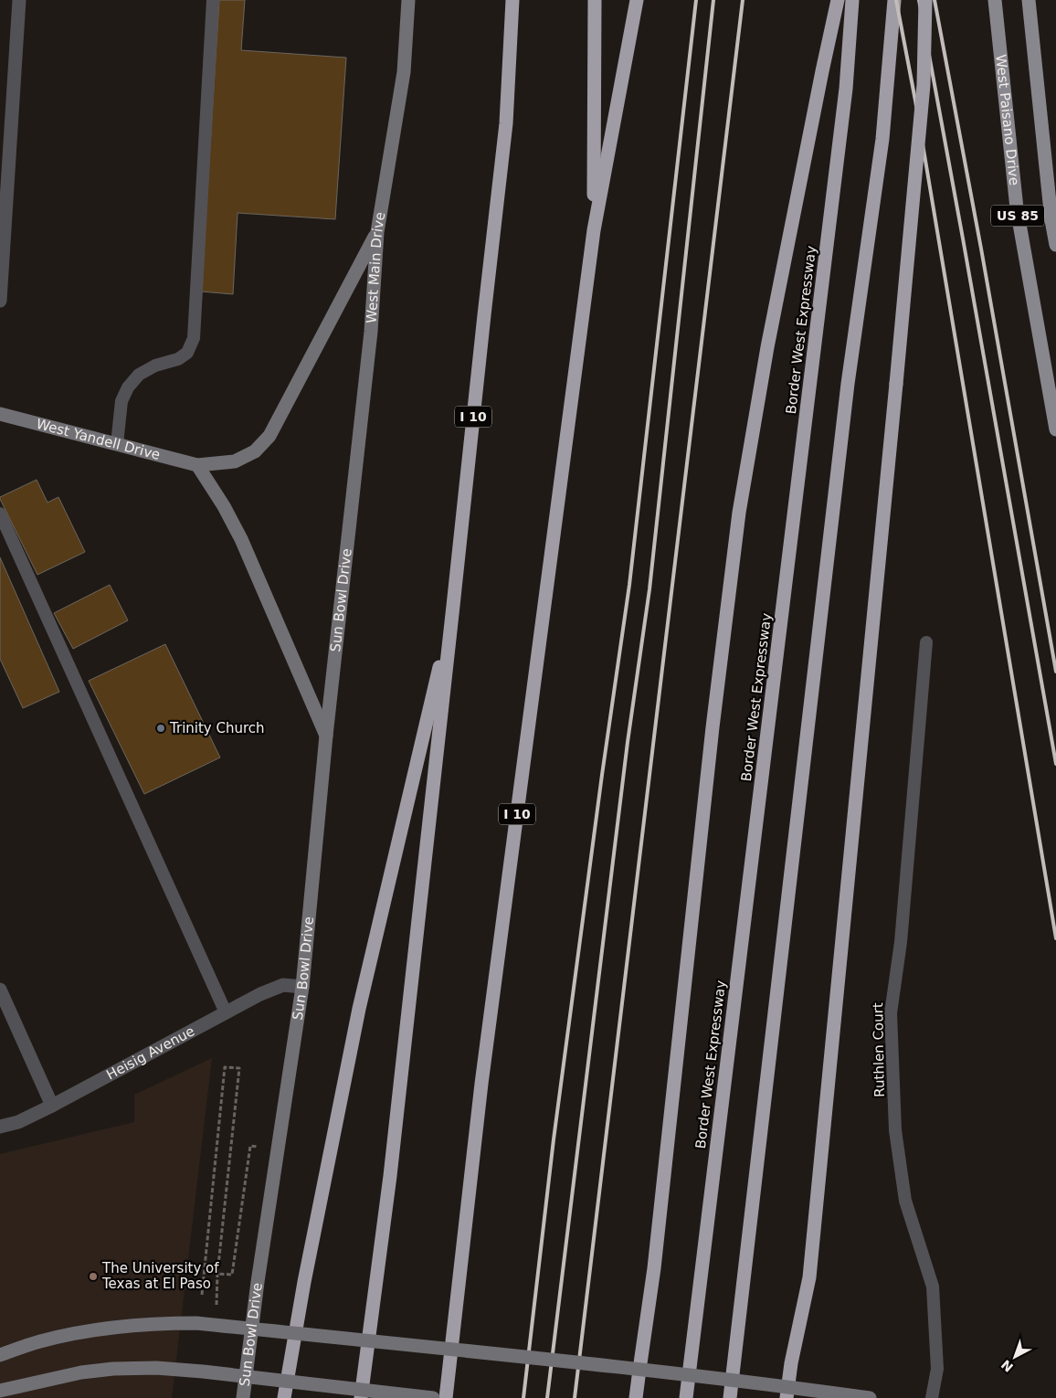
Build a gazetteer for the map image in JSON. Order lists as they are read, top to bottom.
{
  "streets": {
    "highway": ["Border West Expressway", "I 10"],
    "main road": ["West Paisano Drive", "US 85"],
    "street": [
      "West Main Drive",
      "West Yandell Drive",
      "Sun Bowl Drive",
      "Heisig Avenue"
    ],
    "lane": ["Ruthlen Court"]
  },
  "crossings": [
    ["West Main Drive", "Sun Bowl Drive"],
    ["Sun Bowl Drive", "Heisig Avenue"]
  ],
  "places": ["Trinity Church", "The University of Texas at El Paso"],
  "north": "bottom left"
}
